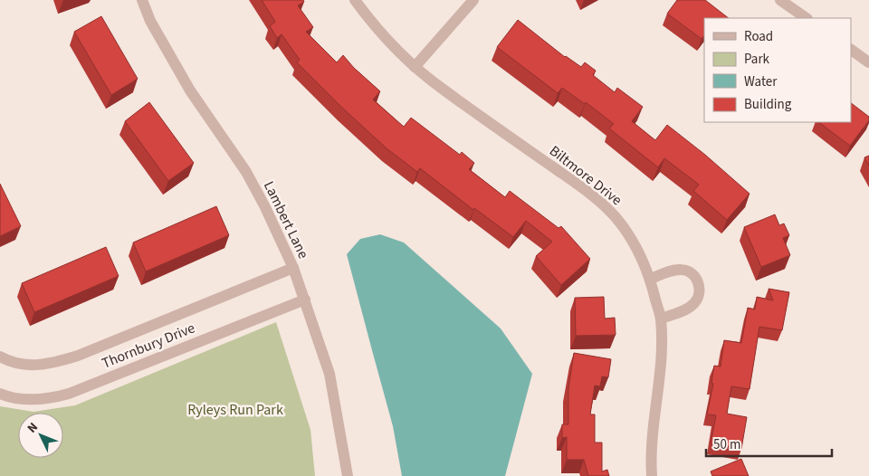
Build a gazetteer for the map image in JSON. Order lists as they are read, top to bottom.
{
  "streets": {
    "street": ["Biltmore Drive", "Lambert Lane", "Thornbury Drive"]
  },
  "crossings": [
    ["Lambert Lane", "Thornbury Drive"]
  ],
  "parks": ["Ryleys Run Park"],
  "legend": [
    "Road",
    "Park",
    "Water",
    "Building"
  ],
  "scale_bar": "50 m",
  "north": "top left"
}
